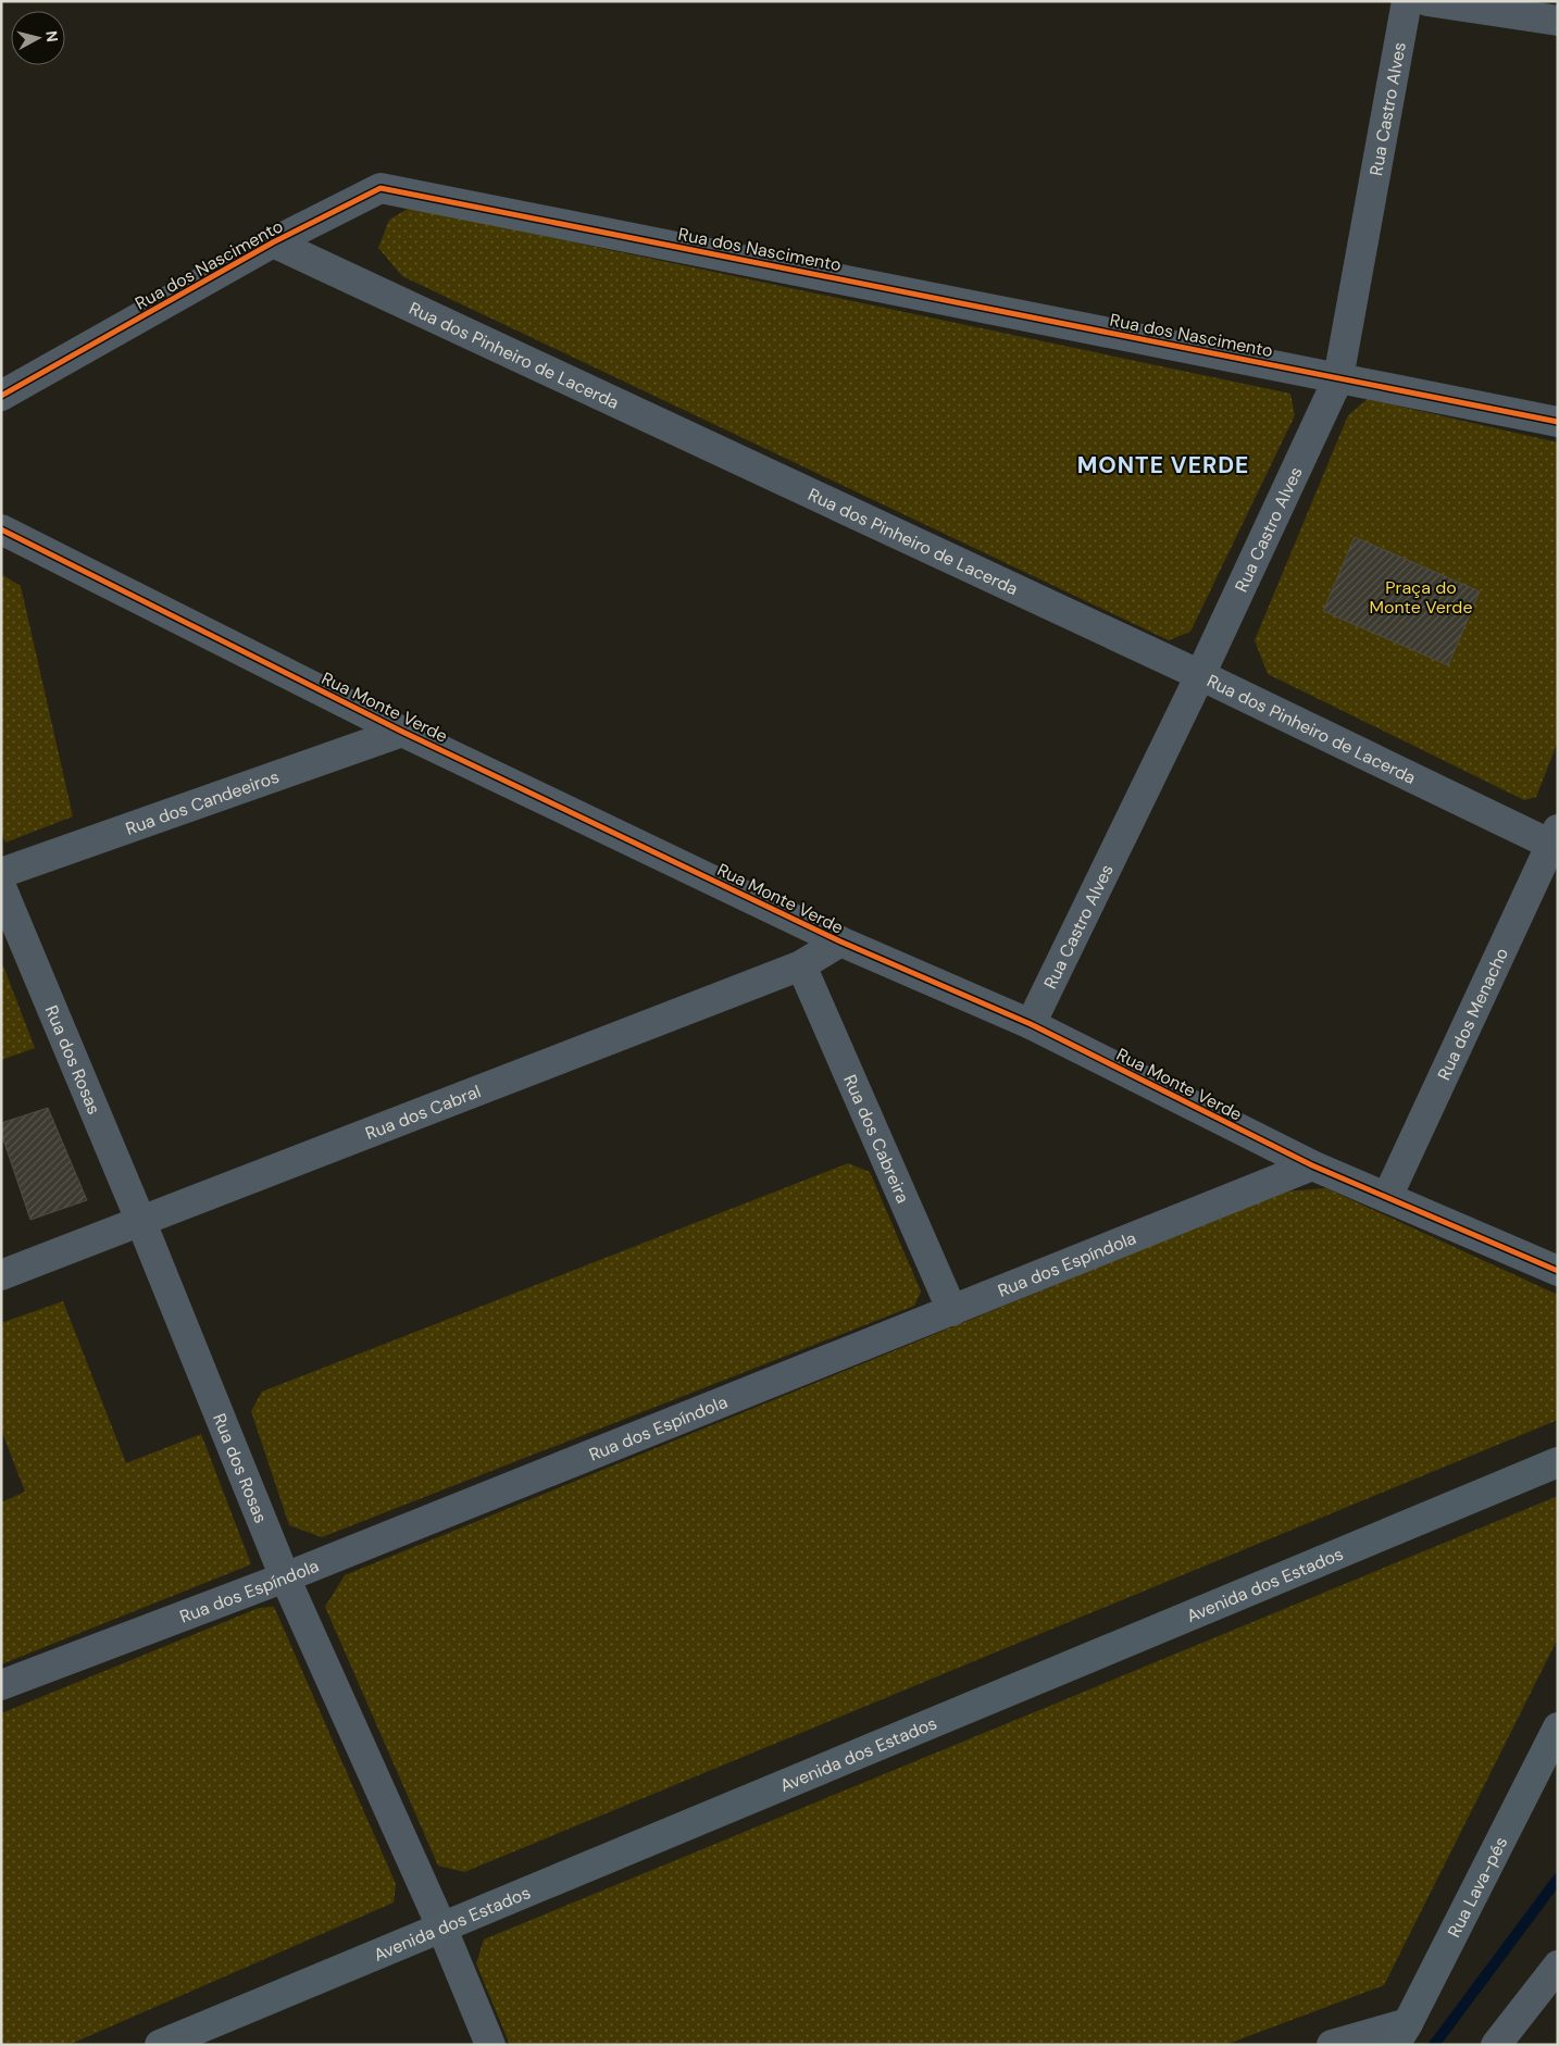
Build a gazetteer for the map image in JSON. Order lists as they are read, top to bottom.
{
  "streets": {
    "street": [
      "Rua Castro Alves",
      "Rua dos Nascimento",
      "Rua dos Pinheiro de Lacerda",
      "Rua Monte Verde",
      "Rua dos Candeeiros",
      "Rua dos Menacho",
      "Rua dos Rosas",
      "Rua dos Cabral",
      "Rua dos Cabreira",
      "Rua dos Espíndola",
      "Avenida dos Estados",
      "Rua Lava-pés"
    ]
  },
  "crossings": [
    ["Rua Castro Alves", "Rua dos Nascimento"],
    ["Rua Castro Alves", "Rua dos Pinheiro de Lacerda"],
    ["Rua Castro Alves", "Rua Monte Verde"],
    ["Rua dos Nascimento", "Rua dos Pinheiro de Lacerda"],
    ["Rua dos Pinheiro de Lacerda", "Rua dos Menacho"],
    ["Rua Monte Verde", "Rua dos Candeeiros"],
    ["Rua Monte Verde", "Rua dos Menacho"],
    ["Rua Monte Verde", "Rua dos Cabral"],
    ["Rua Monte Verde", "Rua dos Espíndola"],
    ["Rua dos Rosas", "Rua dos Cabral"],
    ["Rua dos Rosas", "Rua dos Espíndola"],
    ["Rua dos Rosas", "Avenida dos Estados"],
    ["Rua dos Cabral", "Rua dos Cabreira"],
    ["Rua dos Cabreira", "Rua dos Espíndola"]
  ],
  "districts": ["MONTE VERDE"],
  "parks": ["Praça do Monte Verde"],
  "north": "right"
}
